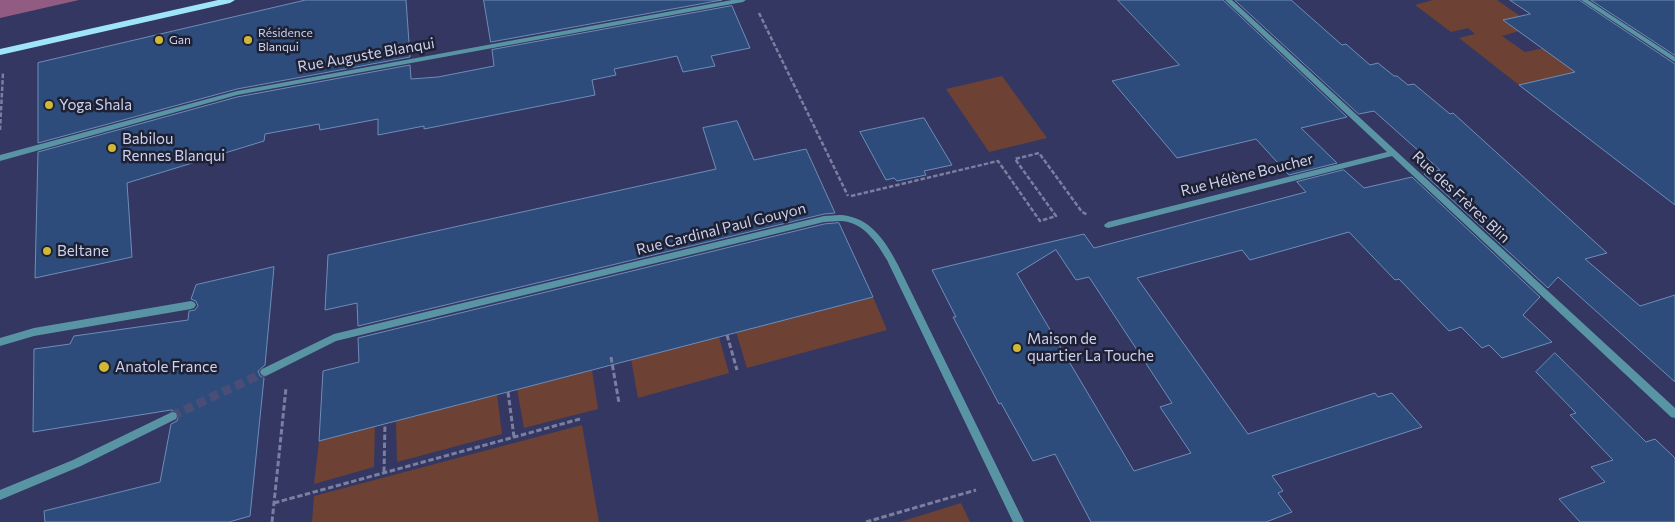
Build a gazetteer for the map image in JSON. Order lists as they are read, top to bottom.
{
  "streets": {
    "street": [
      "Rue Auguste Blanqui",
      "Rue Hélène Boucher",
      "Rue des Frères Blin",
      "Rue Cardinal Paul Gouyon"
    ]
  },
  "crossings": [
    ["Rue Hélène Boucher", "Rue des Frères Blin"]
  ],
  "places": [
    "Gan",
    "Résidence Blanqui",
    "Yoga Shala",
    "Babilou Rennes Blanqui",
    "Beltane",
    "Maison de quartier La Touche",
    "Anatole France"
  ]
}
